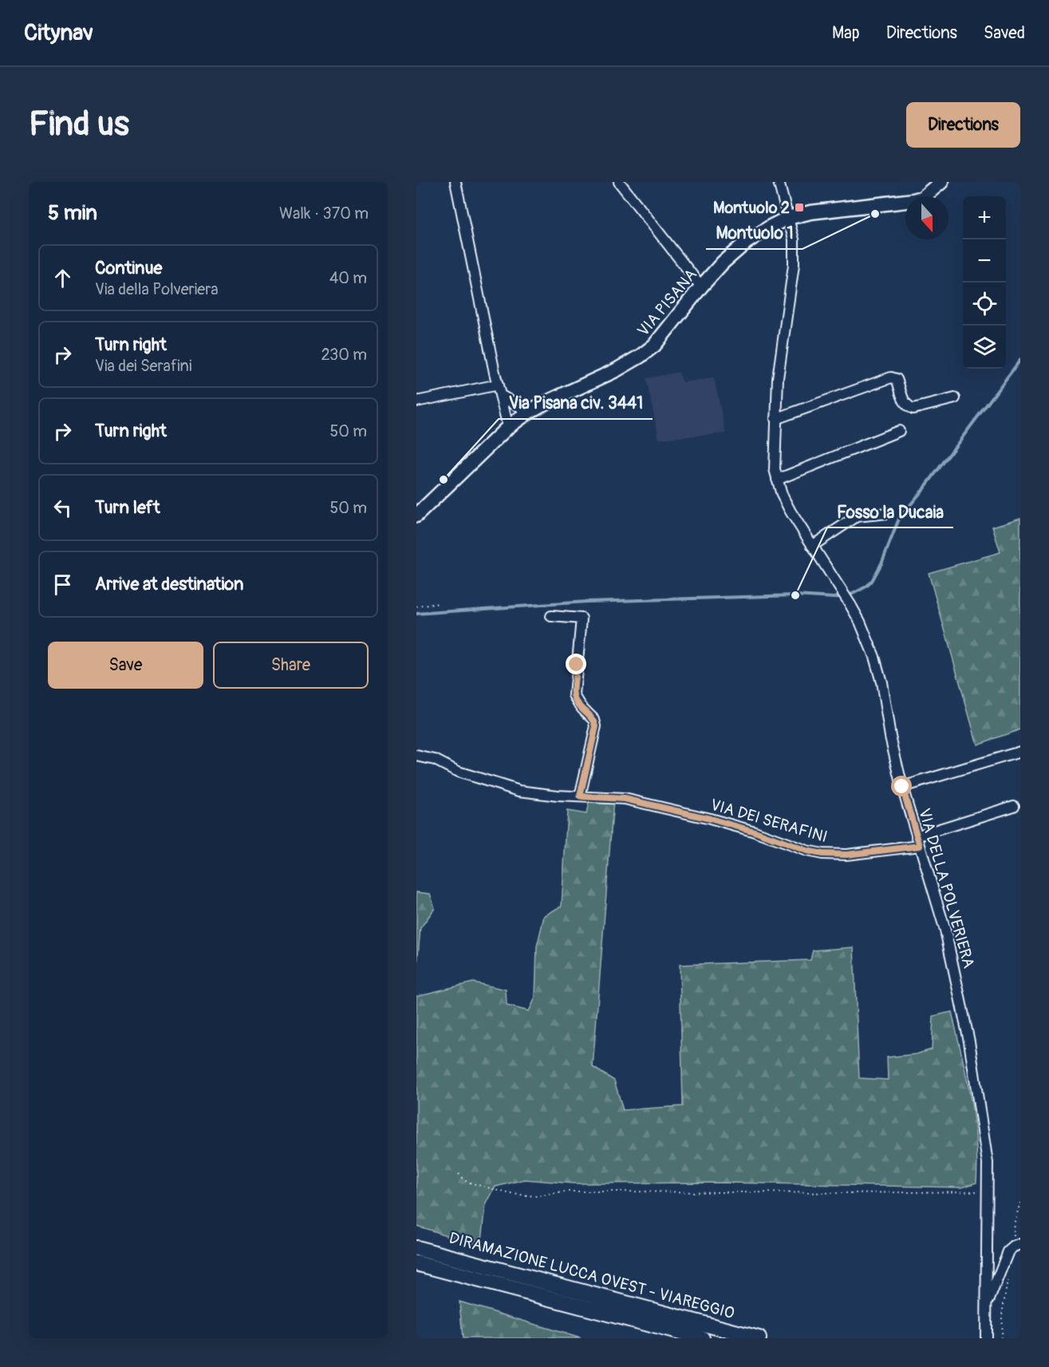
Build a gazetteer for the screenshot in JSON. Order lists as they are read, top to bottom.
{
  "streets": {
    "highway": ["DIRAMAZIONE LUCCA OVEST - VIAREGGIO"],
    "main road": ["VIA PISANA"],
    "street": ["VIA DEI SERAFINI", "VIA DELLA POLVERIERA"]
  },
  "crossings": [
    ["VIA PISANA", "VIA DELLA POLVERIERA"],
    ["VIA DEI SERAFINI", "VIA DELLA POLVERIERA"]
  ],
  "places": {
    "transit": ["Montuolo 2"],
    "other": ["Montuolo 1", "Via Pisana civ. 3441", "Fosso la Ducaia"]
  },
  "north": "bottom",
  "page": {
    "header": "Citynav",
    "nav": ["Map", "Directions", "Saved"],
    "buttons": [
      "Directions",
      ["Save", "Share"]
    ],
    "title": "Find us",
    "heading": ["5 min", "Walk · 370 m"],
    "map_buttons": ["+", "−"],
    "list": [
      ["Continue", "Via della Polveriera", "40 m"],
      ["Turn right", "Via dei Serafini", "230 m"],
      ["Turn right", "50 m"],
      ["Turn left", "50 m"],
      "Arrive at destination"
    ]
  }
}
